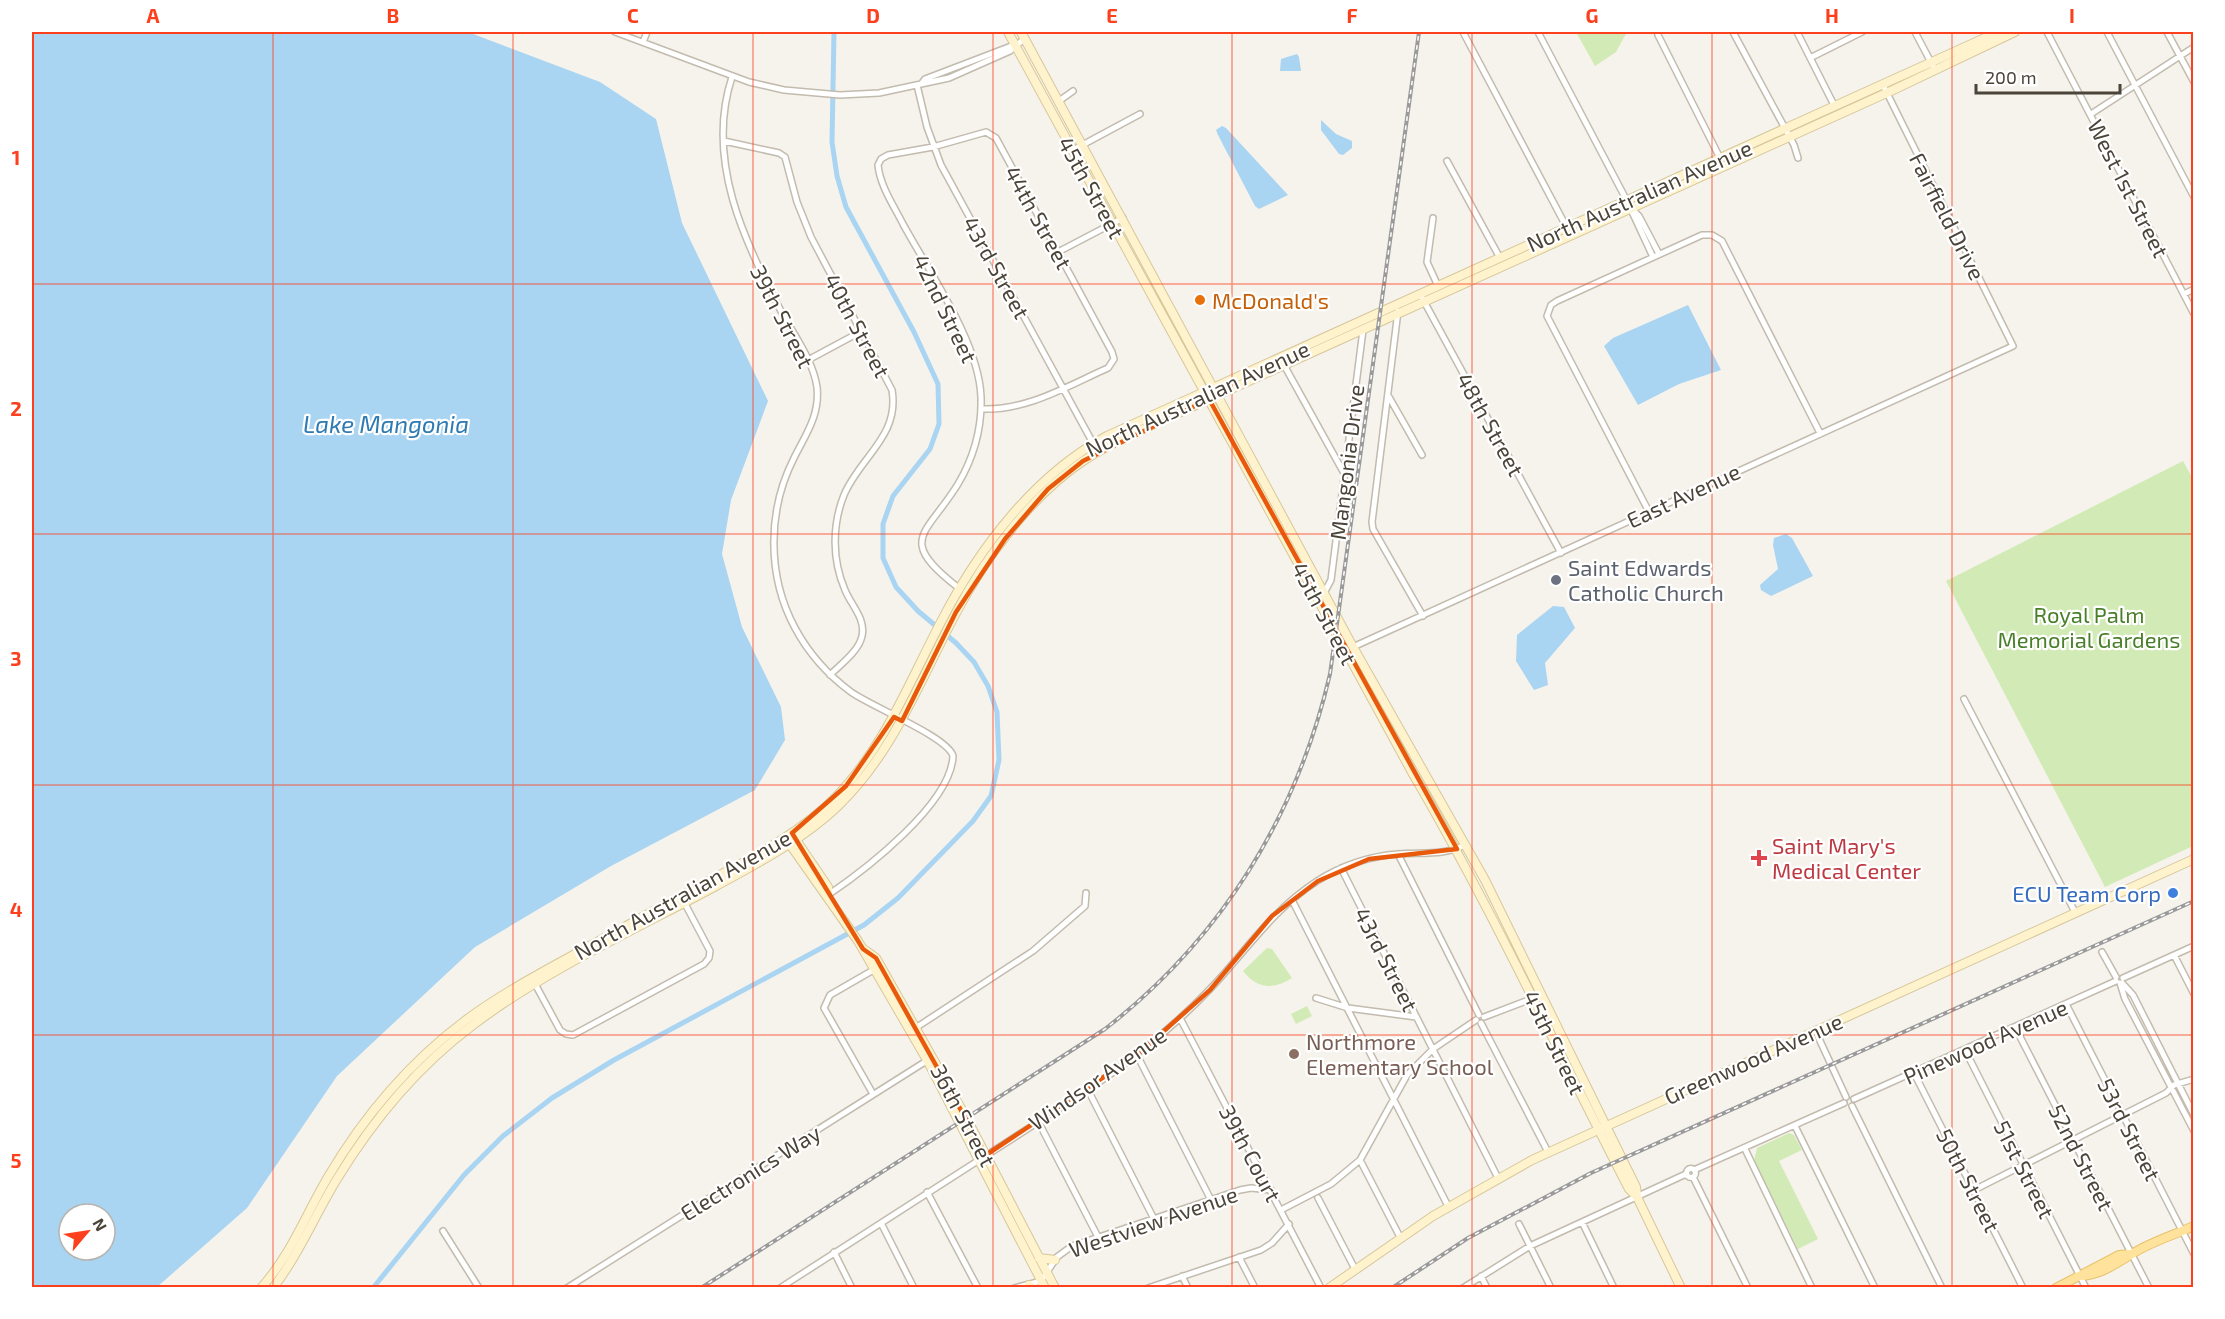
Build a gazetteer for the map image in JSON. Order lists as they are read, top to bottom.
{
  "streets": {
    "main road": [
      "45th Street",
      "North Australian Avenue",
      "Greenwood Avenue",
      "36th Street"
    ],
    "street": [
      "West 1st Street",
      "Fairfield Drive",
      "44th Street",
      "43rd Street",
      "42nd Street",
      "39th Street",
      "40th Street",
      "48th Street",
      "Mangonia Drive",
      "East Avenue",
      "Pinewood Avenue",
      "Windsor Avenue",
      "53rd Street",
      "39th Court",
      "52nd Street",
      "51st Street",
      "Electronics Way",
      "50th Street",
      "Westview Avenue"
    ]
  },
  "crossings": [
    ["45th Street", "North Australian Avenue"],
    ["45th Street", "Mangonia Drive"],
    ["45th Street", "East Avenue"],
    ["45th Street", "Greenwood Avenue"],
    ["45th Street", "Windsor Avenue"],
    ["North Australian Avenue", "Fairfield Drive"],
    ["North Australian Avenue", "43rd Street"],
    ["North Australian Avenue", "42nd Street"],
    ["North Australian Avenue", "39th Street"],
    ["North Australian Avenue", "48th Street"],
    ["North Australian Avenue", "Mangonia Drive"],
    ["North Australian Avenue", "36th Street"],
    ["Fairfield Drive", "East Avenue"],
    ["44th Street", "43rd Street"],
    ["44th Street", "42nd Street"],
    ["43rd Street", "42nd Street"],
    ["43rd Street", "Greenwood Avenue"],
    ["43rd Street", "Windsor Avenue"],
    ["39th Street", "40th Street"],
    ["39th Street", "36th Street"],
    ["48th Street", "East Avenue"],
    ["Pinewood Avenue", "53rd Street"],
    ["Pinewood Avenue", "52nd Street"],
    ["Pinewood Avenue", "51st Street"],
    ["Pinewood Avenue", "50th Street"],
    ["Windsor Avenue", "36th Street"],
    ["Windsor Avenue", "39th Court"],
    ["36th Street", "Electronics Way"],
    ["36th Street", "Westview Avenue"],
    ["39th Court", "Westview Avenue"]
  ],
  "water": ["Lake Mangonia"],
  "parks": ["Royal Palm Memorial Gardens"],
  "places": {
    "other": [
      "McDonald's",
      "Saint Edwards Catholic Church",
      "ECU Team Corp",
      "Northmore Elementary School"
    ],
    "health": ["Saint Mary's Medical Center"]
  },
  "scale_bar": "200 m",
  "north": "top right",
  "grid": {
    "columns": [
      "A",
      "B",
      "C",
      "D",
      "E",
      "F",
      "G",
      "H",
      "I"
    ],
    "rows": [
      "1",
      "2",
      "3",
      "4",
      "5"
    ]
  }
}
